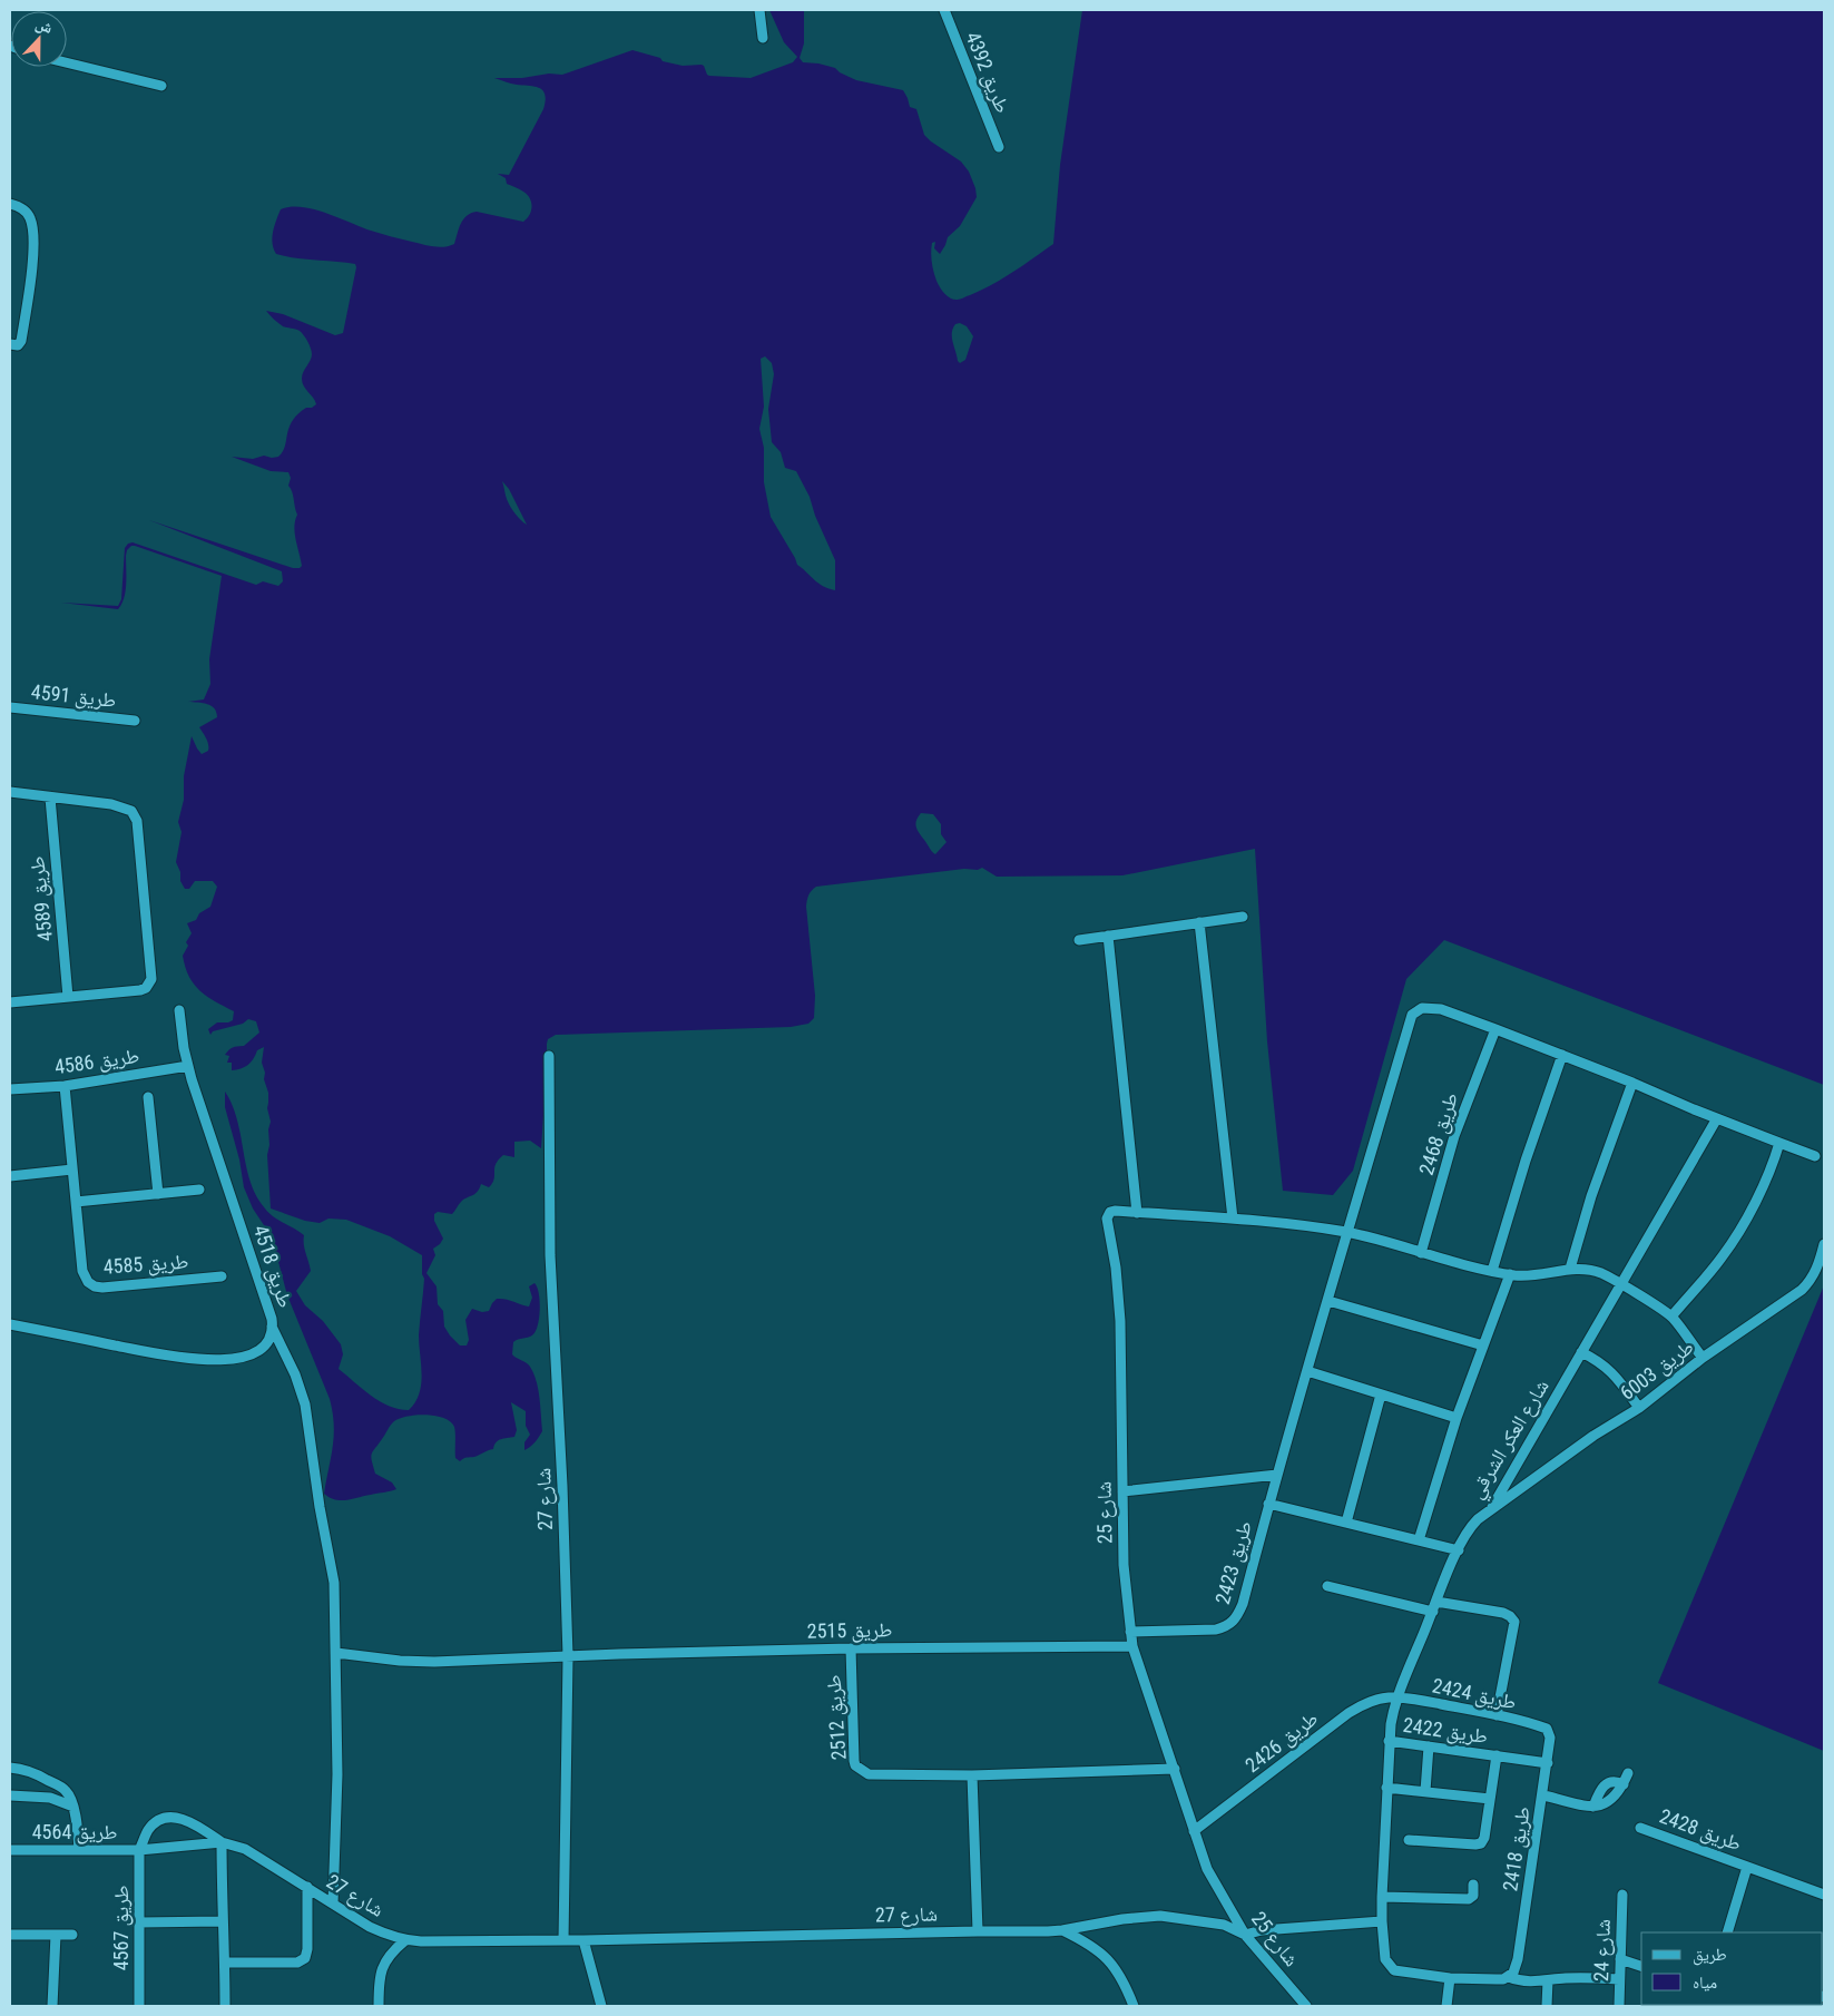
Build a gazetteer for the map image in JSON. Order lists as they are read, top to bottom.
{
  "streets": {
    "street": [
      "طريق 4392",
      "طريق 4591",
      "طريق 4589",
      "طريق 4586",
      "طريق 2468",
      "طريق 4585",
      "طريق 4518",
      "طريق 6003",
      "شارع العكر الشرقي",
      "شارع 27",
      "شارع 25",
      "طريق 2423",
      "طريق 2515",
      "طريق 2424",
      "طريق 2512",
      "طريق 2422",
      "طريق 2426",
      "طريق 2428",
      "طريق 4564",
      "طريق 2418",
      "طريق 4567",
      "شارع 24"
    ]
  },
  "crossings": [
    ["طريق 4586", "طريق 4585"],
    ["طريق 4586", "طريق 4518"],
    ["طريق 2468", "شارع 25"],
    ["طريق 2468", "طريق 2423"],
    ["طريق 6003", "شارع العكر الشرقي"],
    ["شارع العكر الشرقي", "طريق 2424"],
    ["شارع العكر الشرقي", "طريق 2422"],
    ["شارع العكر الشرقي", "طريق 2426"],
    ["شارع 27", "شارع 25"],
    ["شارع 27", "طريق 2515"],
    ["شارع 27", "طريق 4564"],
    ["شارع 27", "طريق 4567"],
    ["شارع 25", "طريق 2423"],
    ["شارع 25", "طريق 2515"],
    ["شارع 25", "طريق 2512"],
    ["شارع 25", "طريق 2426"],
    ["طريق 2515", "طريق 2512"],
    ["طريق 2424", "طريق 2426"],
    ["طريق 2424", "طريق 2418"],
    ["طريق 2422", "طريق 2418"],
    ["طريق 4564", "طريق 4567"]
  ],
  "legend": ["طريق", "مياه"],
  "north": "top"
}
